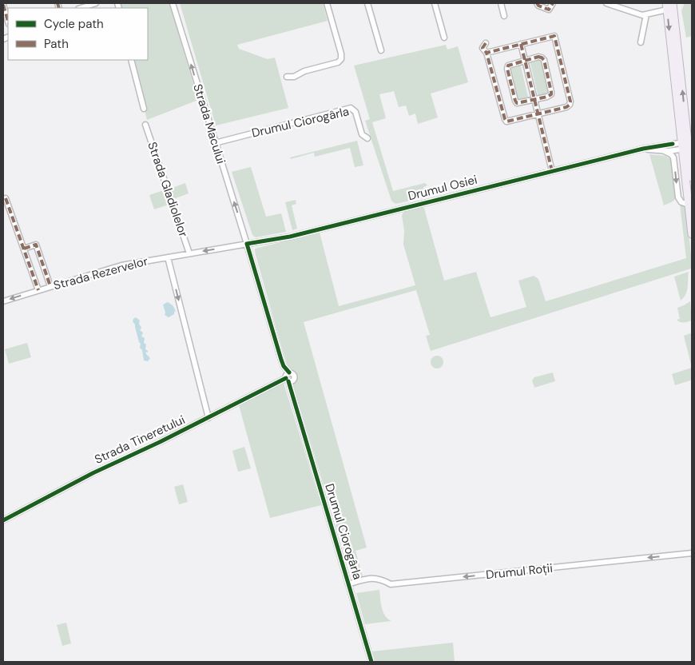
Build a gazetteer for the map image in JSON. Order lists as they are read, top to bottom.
{
  "streets": {
    "street": [
      "Drumul Ciorogârla",
      "Strada Macului",
      "Drumul Osiei",
      "Strada Gladiolelor",
      "Strada Rezervelor",
      "Strada Tineretului",
      "Drumul Roții"
    ]
  },
  "crossings": [
    ["Drumul Ciorogârla", "Strada Macului"],
    ["Drumul Ciorogârla", "Strada Tineretului"],
    ["Drumul Ciorogârla", "Drumul Roții"],
    ["Strada Macului", "Drumul Osiei"],
    ["Strada Macului", "Strada Rezervelor"],
    ["Drumul Osiei", "Strada Rezervelor"],
    ["Strada Gladiolelor", "Strada Rezervelor"]
  ],
  "one_way": ["Strada Macului", "Strada Rezervelor", "Drumul Roții"],
  "legend": ["Cycle path", "Path"]
}
